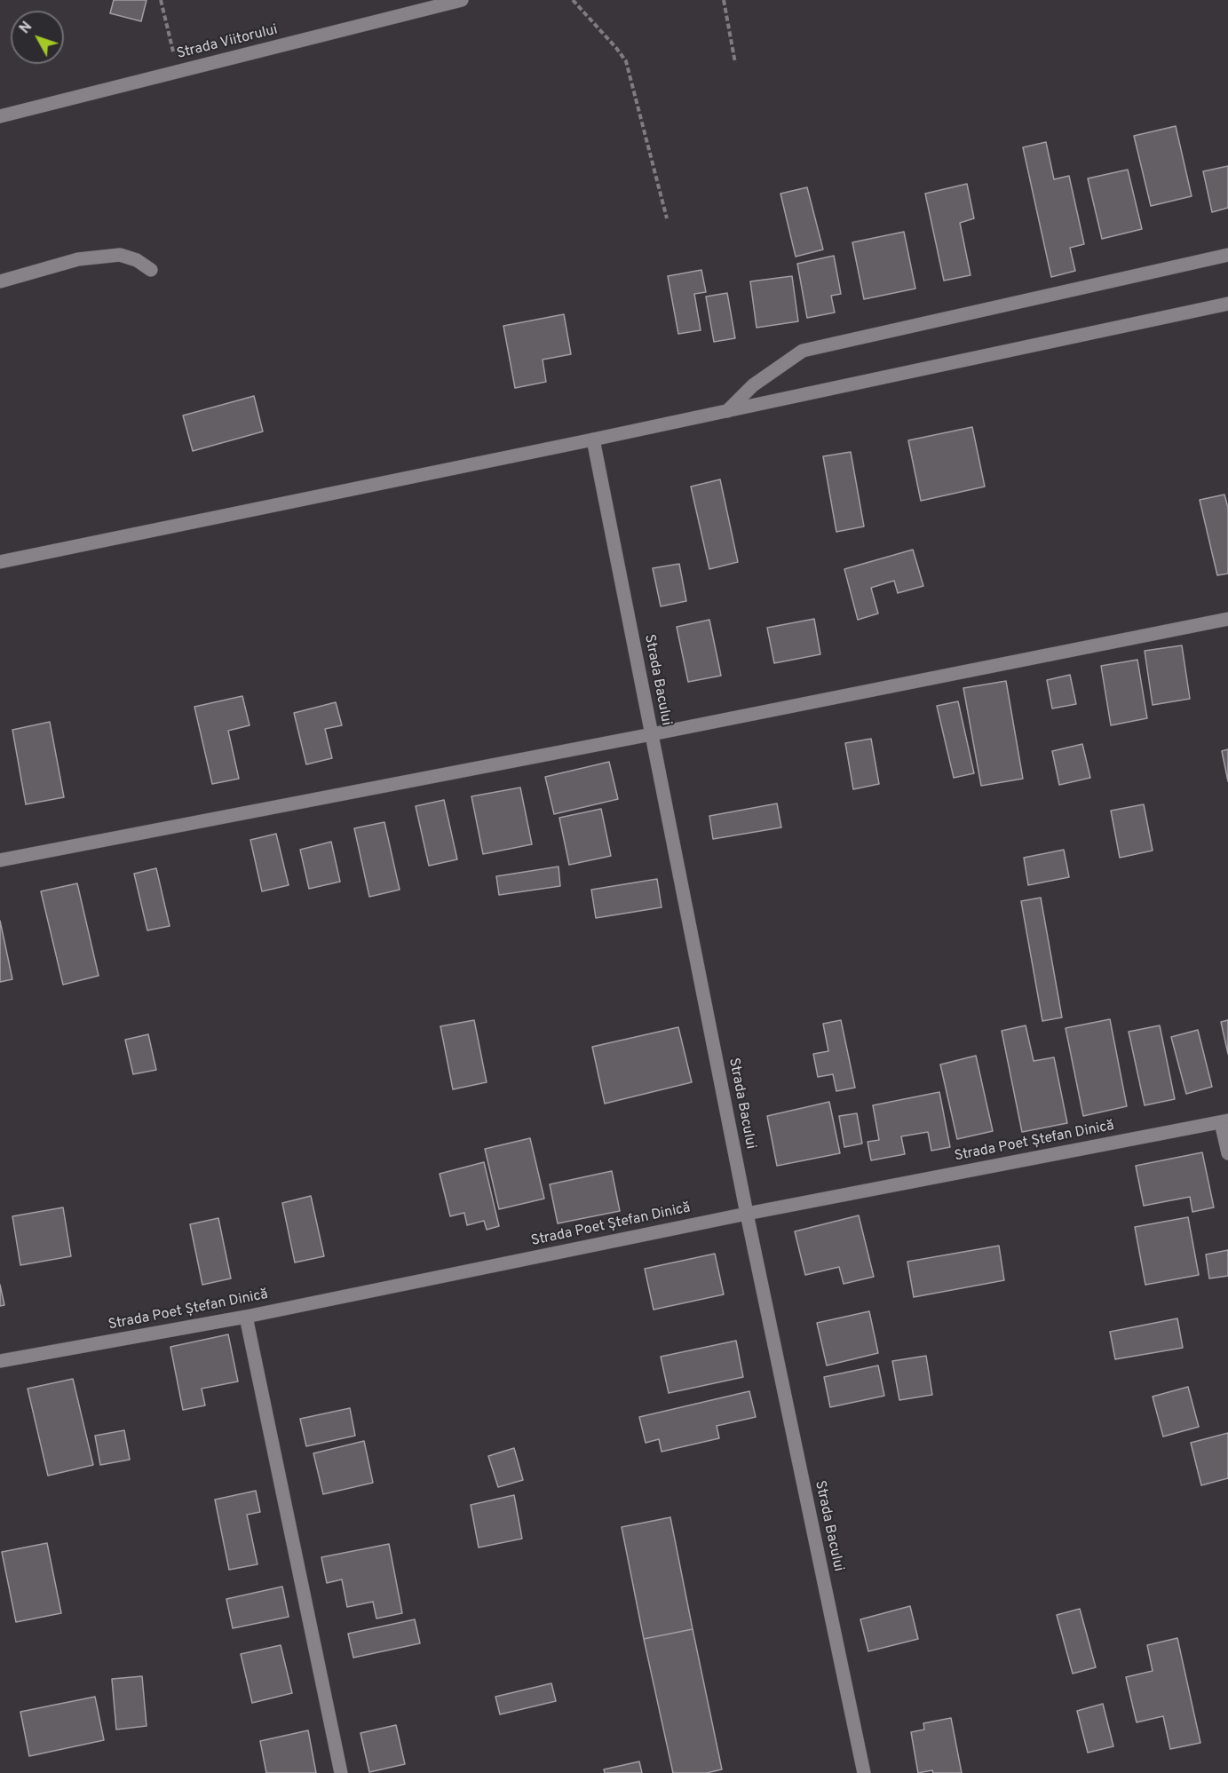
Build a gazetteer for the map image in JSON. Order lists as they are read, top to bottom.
{
  "streets": {
    "street": ["Strada Viitorului", "Strada Bacului", "Strada Poet Ștefan Dinică"]
  },
  "crossings": [
    ["Strada Bacului", "Strada Poet Ștefan Dinică"]
  ],
  "north": "top left"
}
